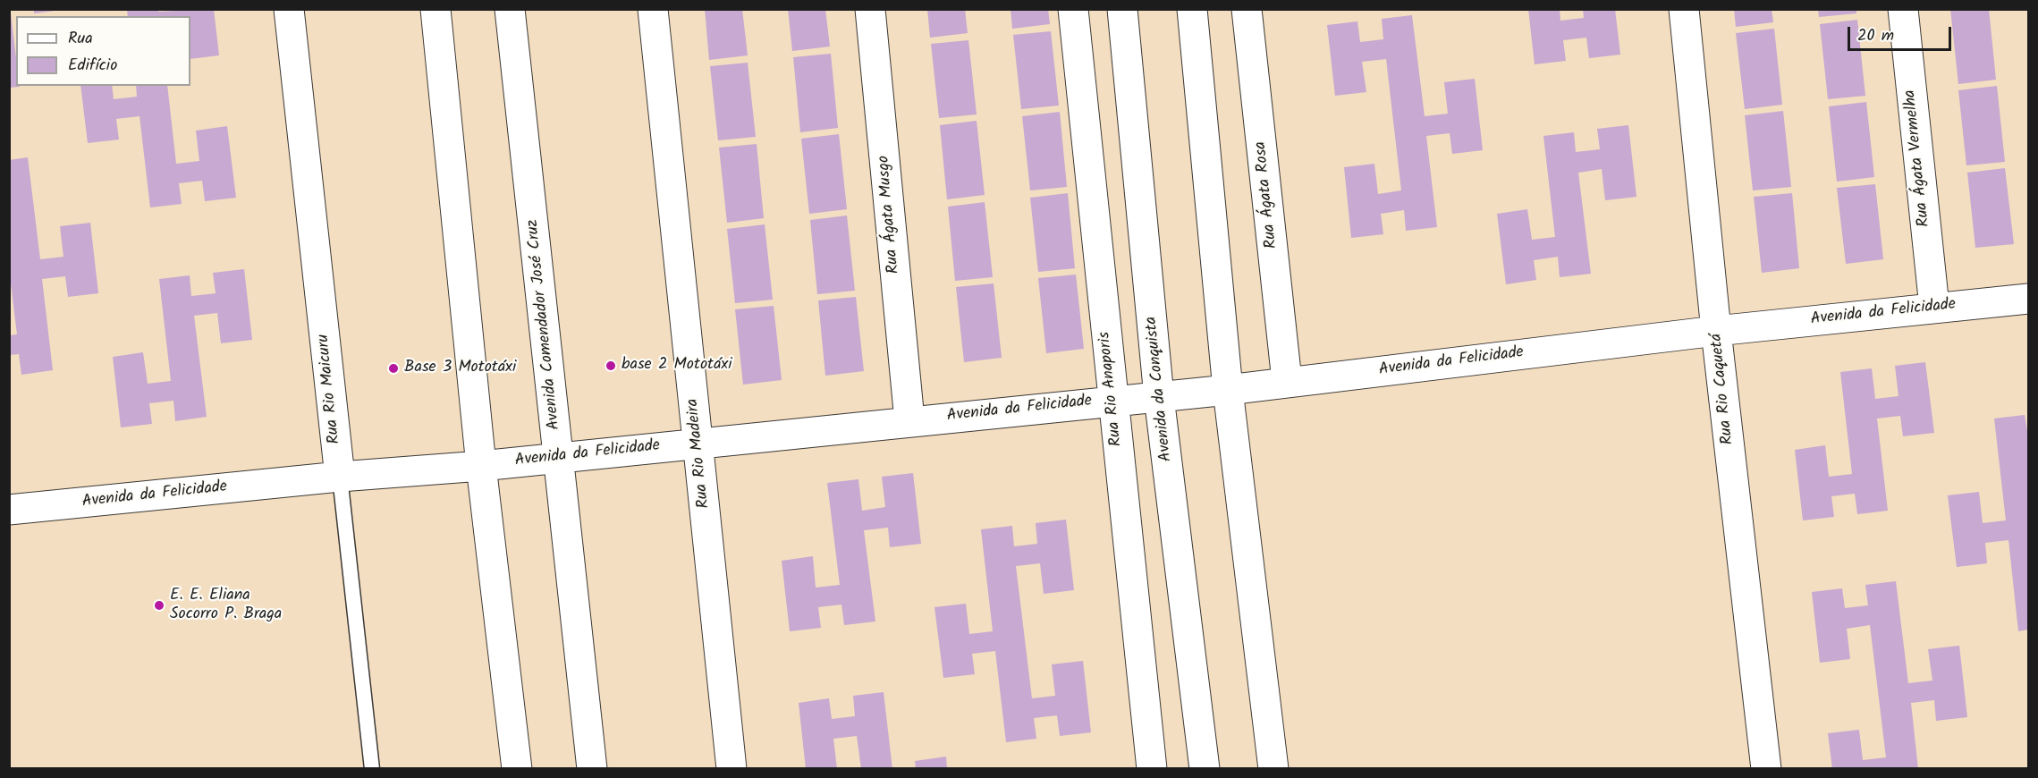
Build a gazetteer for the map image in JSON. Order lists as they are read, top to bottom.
{
  "streets": {
    "street": [
      "Rua Ágata Vermelha",
      "Rua Ágata Rosa",
      "Rua Ágata Musgo",
      "Avenida da Felicidade",
      "Avenida Comendador José Cruz",
      "Rua Rio Maicuru",
      "Rua Rio Anaporis",
      "Avenida da Conquista",
      "Rua Rio Caquetá",
      "Rua Rio Madeira"
    ]
  },
  "crossings": [
    ["Rua Ágata Vermelha", "Avenida da Felicidade"],
    ["Rua Ágata Rosa", "Avenida da Felicidade"],
    ["Rua Ágata Musgo", "Avenida da Felicidade"],
    ["Avenida da Felicidade", "Avenida Comendador José Cruz"],
    ["Avenida da Felicidade", "Rua Rio Maicuru"],
    ["Avenida da Felicidade", "Rua Rio Anaporis"],
    ["Avenida da Felicidade", "Avenida da Conquista"],
    ["Avenida da Felicidade", "Rua Rio Caquetá"],
    ["Avenida da Felicidade", "Rua Rio Madeira"]
  ],
  "places": ["base 2 Mototáxi", "Base 3 Mototáxi", "E. E. Eliana Socorro P. Braga"],
  "legend": ["Rua", "Edifício"],
  "scale_bar": "20 m"
}
